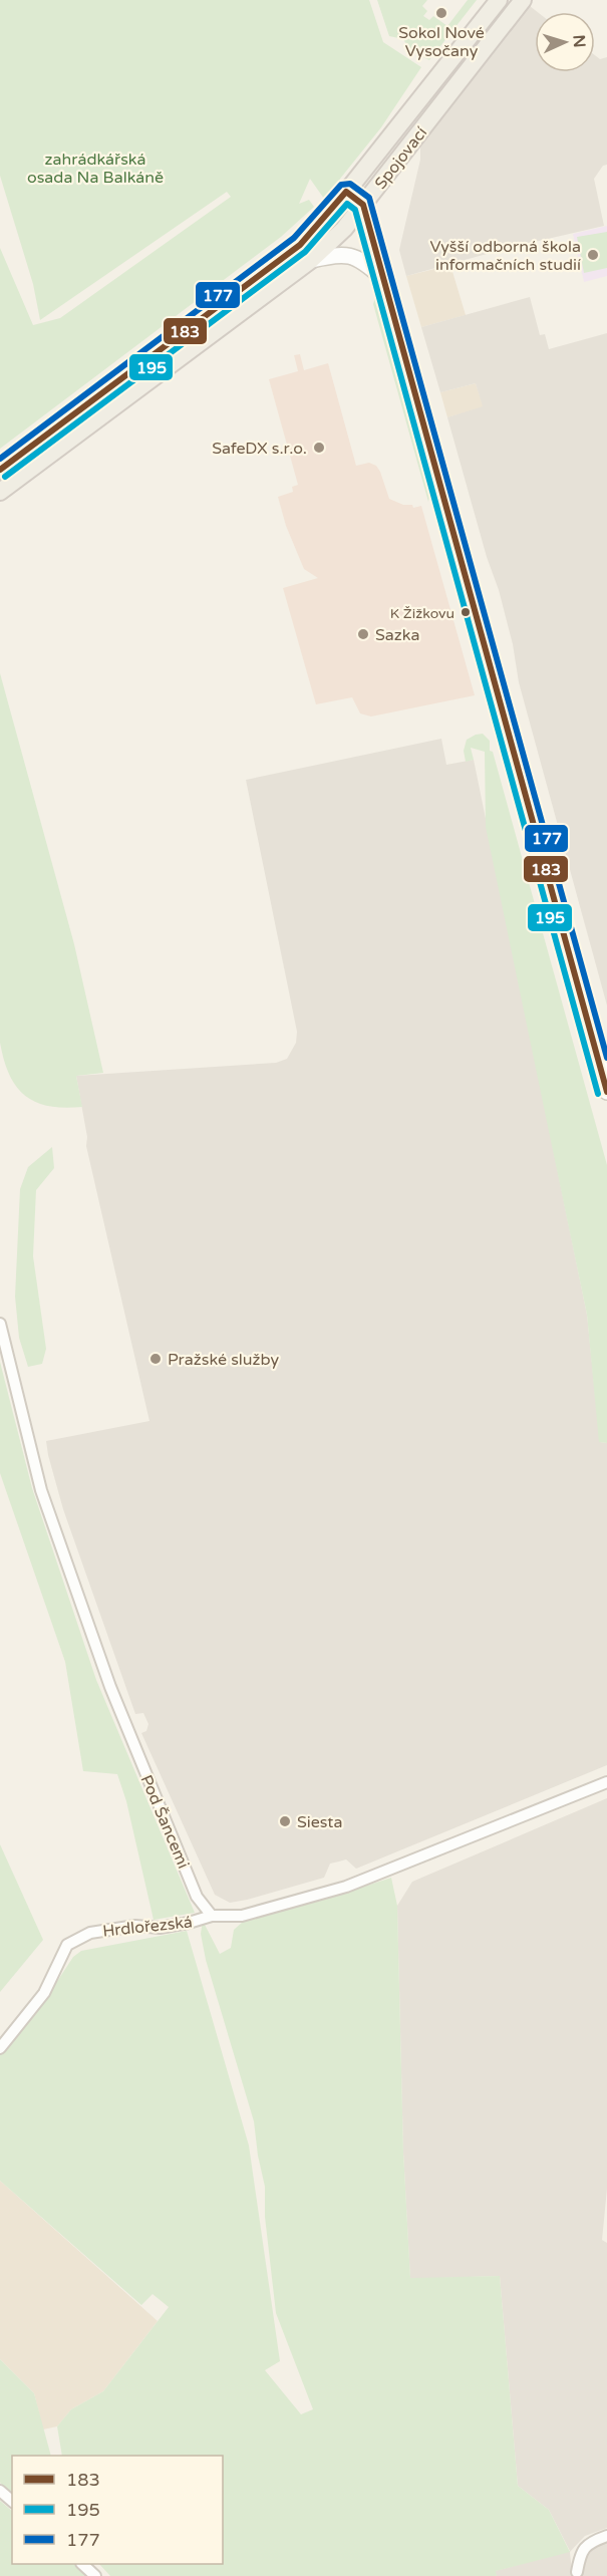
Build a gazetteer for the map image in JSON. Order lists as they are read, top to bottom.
{
  "streets": {
    "main road": ["Spojovací"],
    "street": ["Pod Šancemi", "Hrdlořezská"]
  },
  "crossings": [
    ["Pod Šancemi", "Hrdlořezská"]
  ],
  "parks": ["zahrádkářská osada Na Balkáně"],
  "places": [
    "Sokol Nové Vysočany",
    "Vyšší odborná škola informačních studií",
    "SafeDX s.r.o.",
    "K Žižkovu",
    "Sazka",
    "Pražské služby",
    "Siesta"
  ],
  "lines": ["transit line 177", "transit line 183", "transit line 195"],
  "legend": ["183", "195", "177"],
  "north": "right"
}
